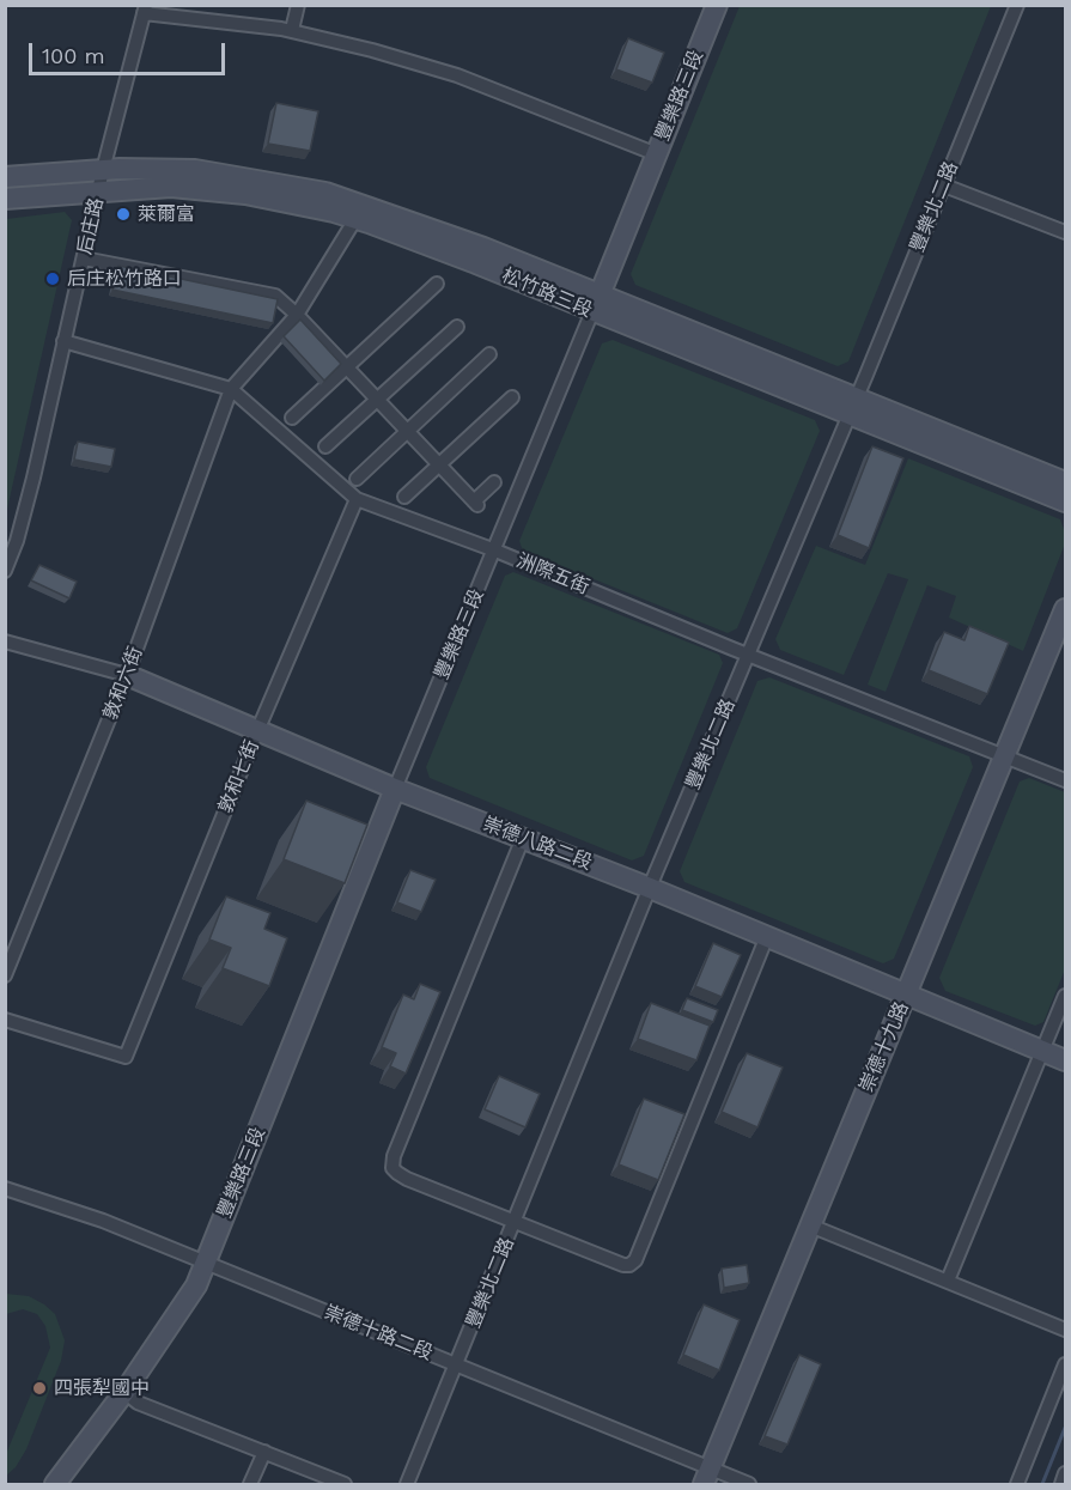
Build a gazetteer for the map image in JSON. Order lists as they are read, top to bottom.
{
  "streets": {
    "street": [
      "豐樂路三段",
      "豐樂北二路",
      "后庄路",
      "松竹路三段",
      "洲際五街",
      "敦和六街",
      "敦和七街",
      "崇德八路二段",
      "崇德十九路",
      "崇德十路二段"
    ]
  },
  "crossings": [
    ["豐樂路三段", "松竹路三段"],
    ["豐樂路三段", "洲際五街"],
    ["豐樂路三段", "崇德八路二段"],
    ["豐樂路三段", "崇德十路二段"],
    ["豐樂北二路", "松竹路三段"],
    ["豐樂北二路", "洲際五街"],
    ["豐樂北二路", "崇德八路二段"],
    ["豐樂北二路", "崇德十路二段"],
    ["后庄路", "松竹路三段"],
    ["后庄路", "洲際五街"],
    ["洲際五街", "敦和六街"],
    ["洲際五街", "敦和七街"],
    ["洲際五街", "崇德十九路"],
    ["敦和六街", "崇德八路二段"],
    ["敦和七街", "崇德八路二段"],
    ["崇德八路二段", "崇德十九路"],
    ["崇德十九路", "崇德十路二段"]
  ],
  "places": ["萊爾富", "后庄松竹路口", "四張犁國中"],
  "scale_bar": "100 m"
}
